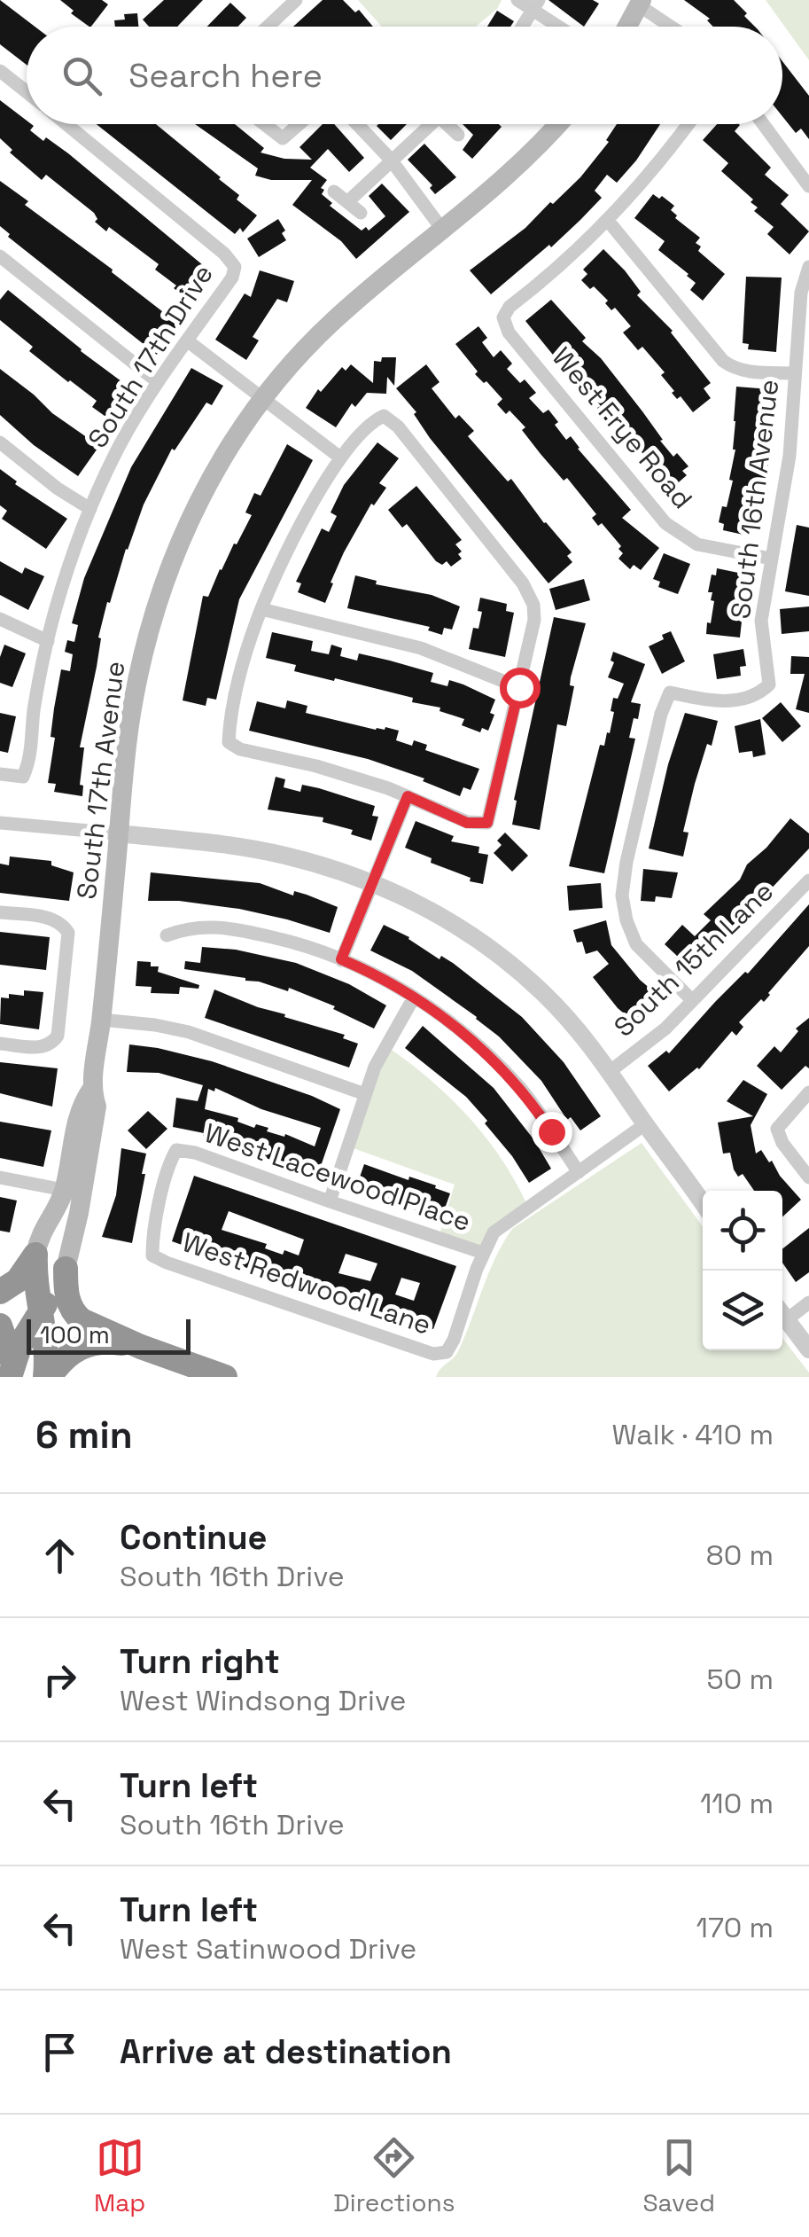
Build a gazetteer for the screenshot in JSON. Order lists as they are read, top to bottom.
{
  "streets": {
    "main road": ["South 17th Avenue"],
    "street": [
      "South 17th Drive",
      "West Frye Road",
      "South 16th Avenue",
      "South 15th Lane",
      "West Lacewood Place",
      "West Redwood Lane"
    ]
  },
  "crossings": [
    ["West Frye Road", "South 16th Avenue"],
    ["South 16th Avenue", "South 15th Lane"],
    ["West Lacewood Place", "West Redwood Lane"]
  ],
  "scale_bar": "100 m",
  "page": {
    "search": "Search here",
    "scale": "100 m",
    "heading": ["6 min", "Walk · 410 m"],
    "list": [
      ["Continue", "South 16th Drive", "80 m"],
      ["Turn right", "West Windsong Drive", "50 m"],
      ["Turn left", "South 16th Drive", "110 m"],
      ["Turn left", "West Satinwood Drive", "170 m"],
      "Arrive at destination"
    ],
    "nav": ["Map", "Directions", "Saved"]
  }
}
